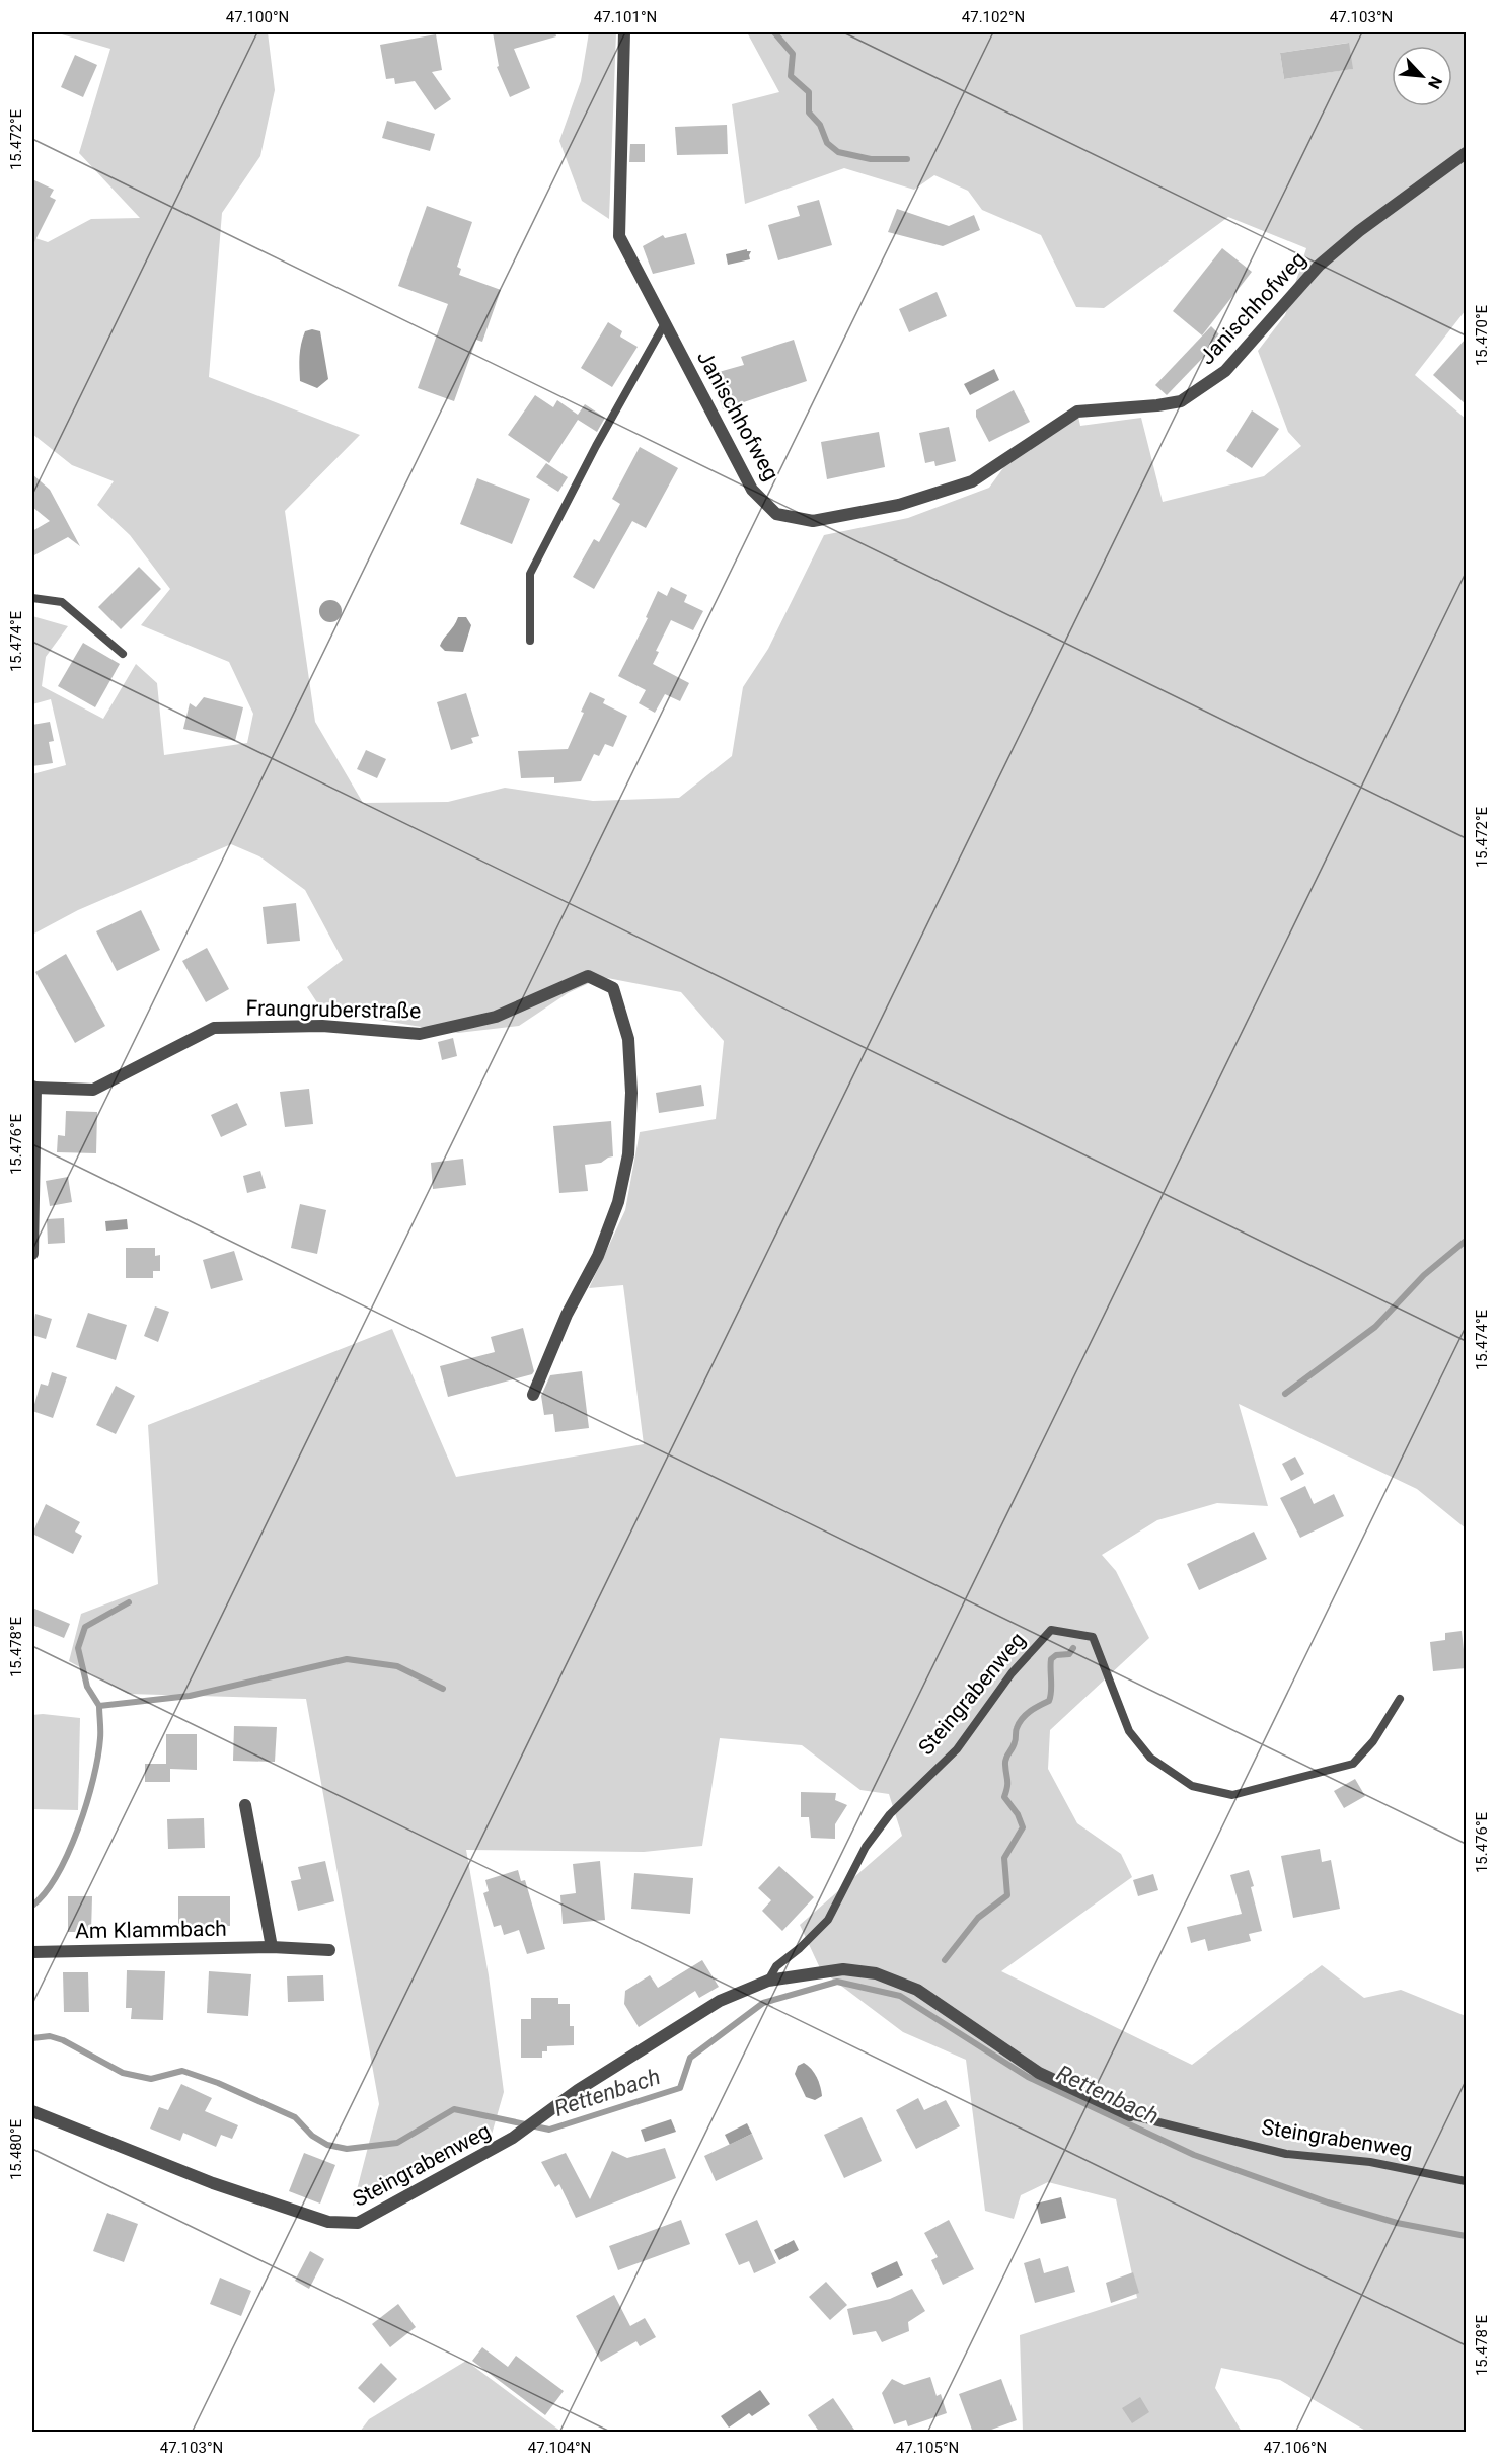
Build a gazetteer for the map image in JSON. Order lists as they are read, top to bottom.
{
  "streets": {
    "street": [
      "Janischhofweg",
      "Fraungruberstraße",
      "Steingrabenweg",
      "Am Klammbach"
    ]
  },
  "water": ["Rettenbach"],
  "north": "bottom right",
  "coordinates": [
    "47.100°N",
    "47.101°N",
    "47.102°N",
    "47.103°N",
    "15.472°E",
    "15.470°E",
    "15.474°E",
    "15.476°E",
    "15.478°E",
    "15.480°E",
    "47.104°N",
    "47.105°N",
    "47.106°N"
  ]
}
